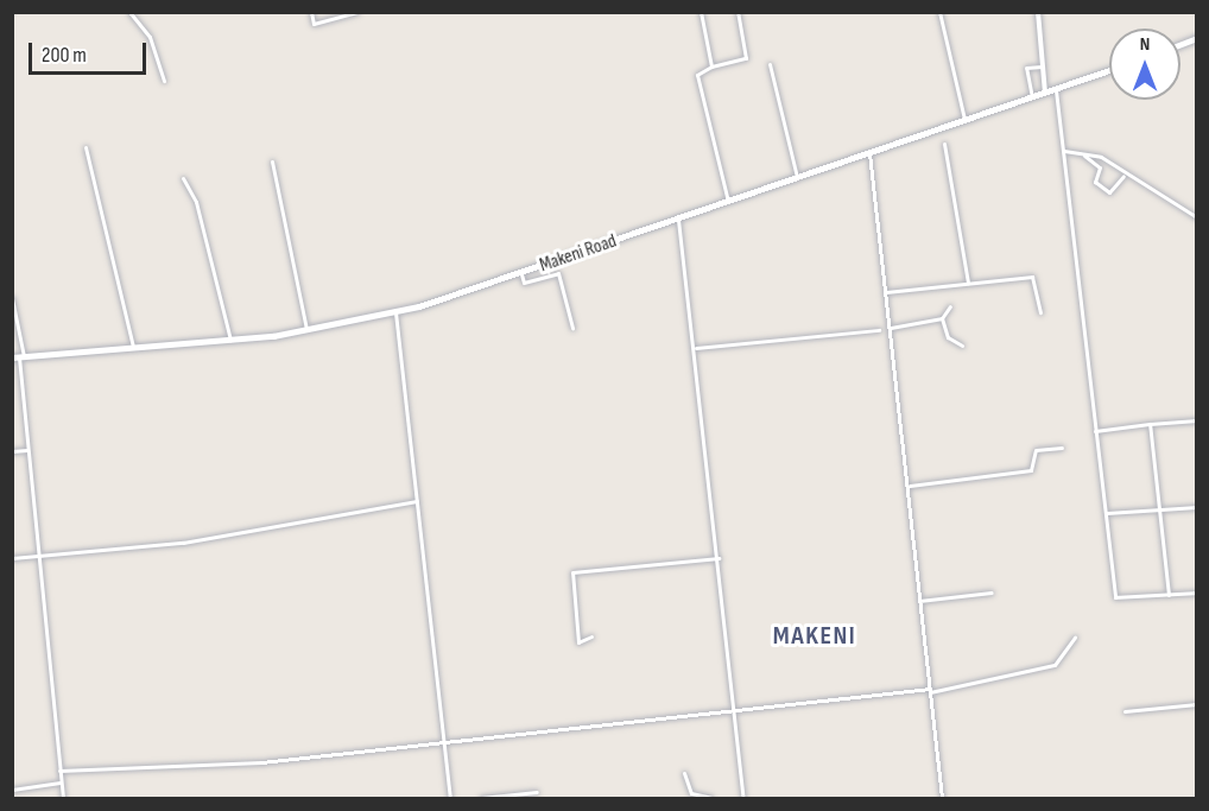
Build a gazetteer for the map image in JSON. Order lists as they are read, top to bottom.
{
  "streets": {
    "main road": ["Makeni Road"]
  },
  "districts": ["MAKENI"],
  "scale_bar": "200 m",
  "north": "top"
}
